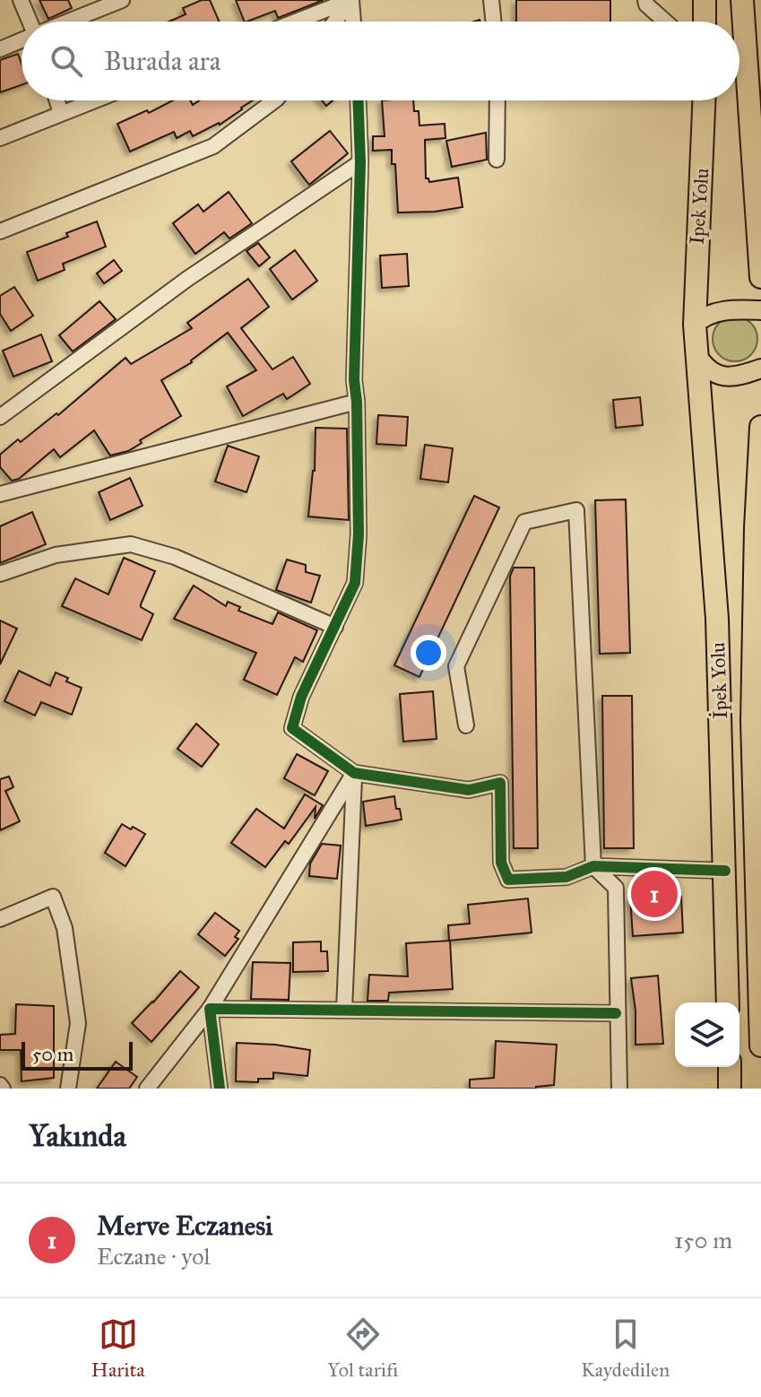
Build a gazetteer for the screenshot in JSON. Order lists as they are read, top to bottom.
{
  "streets": {
    "highway": ["Ipek Yolu", "İpek Yolu"]
  },
  "crossings": [
    ["Ipek Yolu", "İpek Yolu"]
  ],
  "scale_bar": "50 m",
  "page": {
    "search": "Burada ara",
    "pins": "1",
    "scale": "50 m",
    "heading": "Yakında",
    "list": [
      {
        "mark": "1",
        "name": "Merve Eczanesi",
        "note": "Eczane · yol",
        "value": "150 m"
      }
    ],
    "nav": ["Harita", "Yol tarifi", "Kaydedilen"]
  }
}
